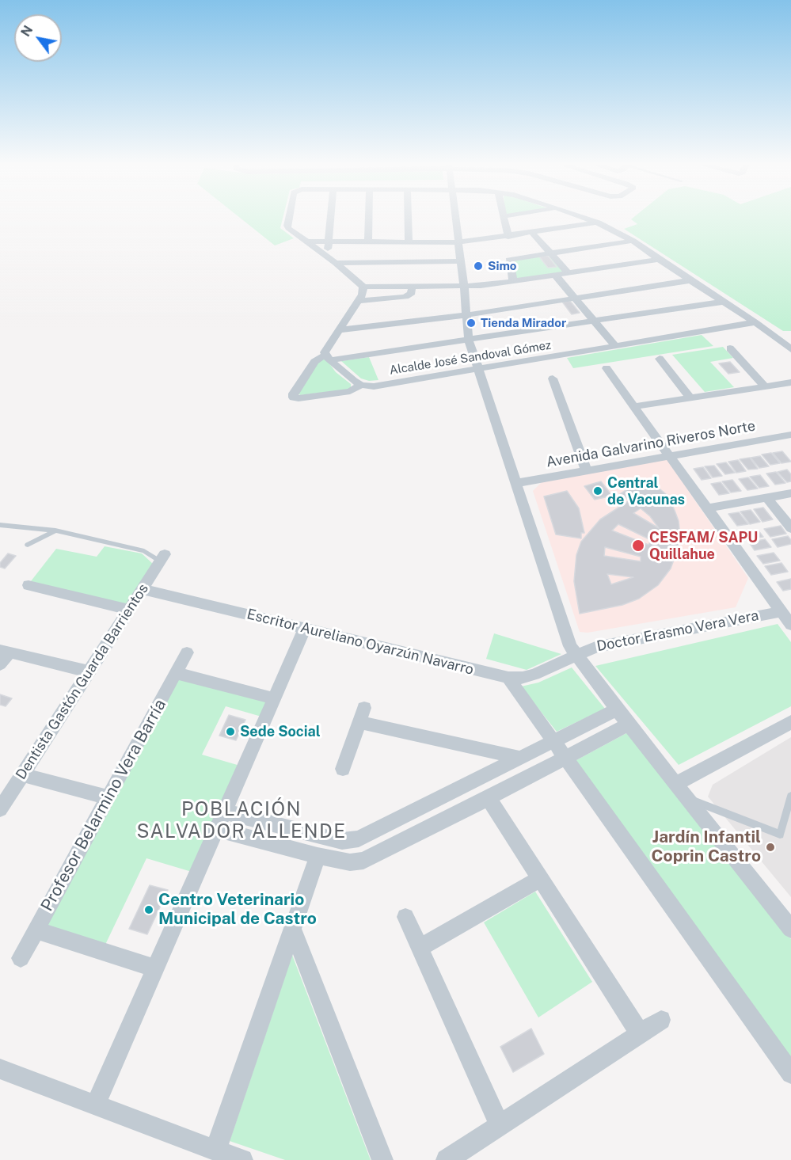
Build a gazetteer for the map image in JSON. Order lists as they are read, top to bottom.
{
  "streets": {
    "street": [
      "Alcalde José Sandoval Gómez",
      "Avenida Galvarino Riveros Norte",
      "Doctor Erasmo Vera Vera",
      "Escritor Aureliano Oyarzún Navarro",
      "Dentista Gastón Guarda Barrientos",
      "Profesor Belarmino Vera Barría"
    ]
  },
  "crossings": [
    ["Doctor Erasmo Vera Vera", "Escritor Aureliano Oyarzún Navarro"],
    ["Escritor Aureliano Oyarzún Navarro", "Dentista Gastón Guarda Barrientos"]
  ],
  "districts": ["POBLACIÓN SALVADOR ALLENDE"],
  "places": [
    "Simo",
    "Tienda Mirador",
    "Central de Vacunas",
    "CESFAM/ SAPU Quillahue",
    "Sede Social",
    "Jardín Infantil Coprin Castro",
    "Centro Veterinario Municipal de Castro"
  ],
  "north": "top left"
}
